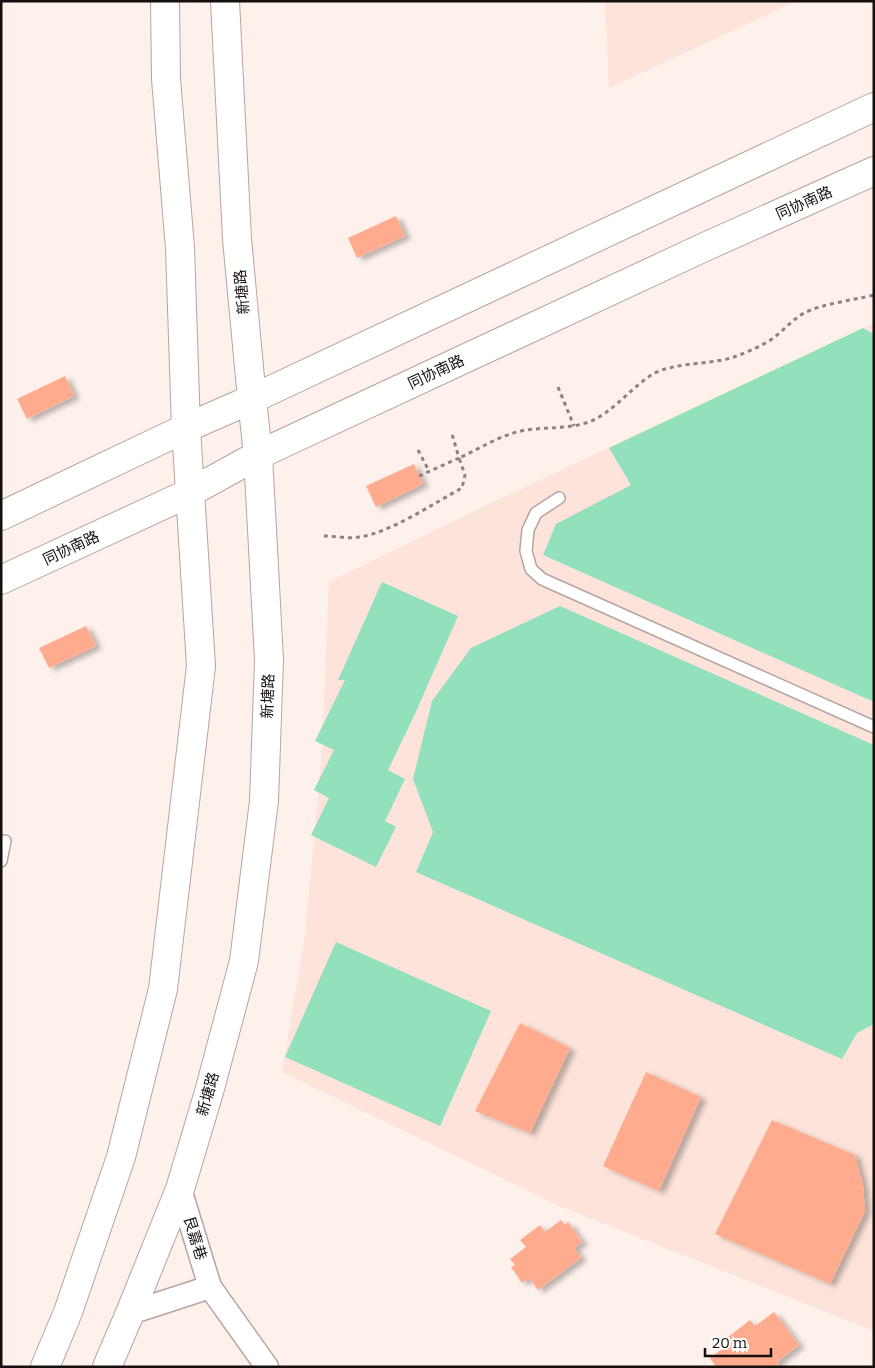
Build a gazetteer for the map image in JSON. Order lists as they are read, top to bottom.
{
  "streets": {
    "main road": ["同协南路", "新塘路"],
    "street": ["艮嘉巷"]
  },
  "crossings": [
    ["同协南路", "新塘路"],
    ["新塘路", "艮嘉巷"]
  ],
  "scale_bar": "20 m"
}
